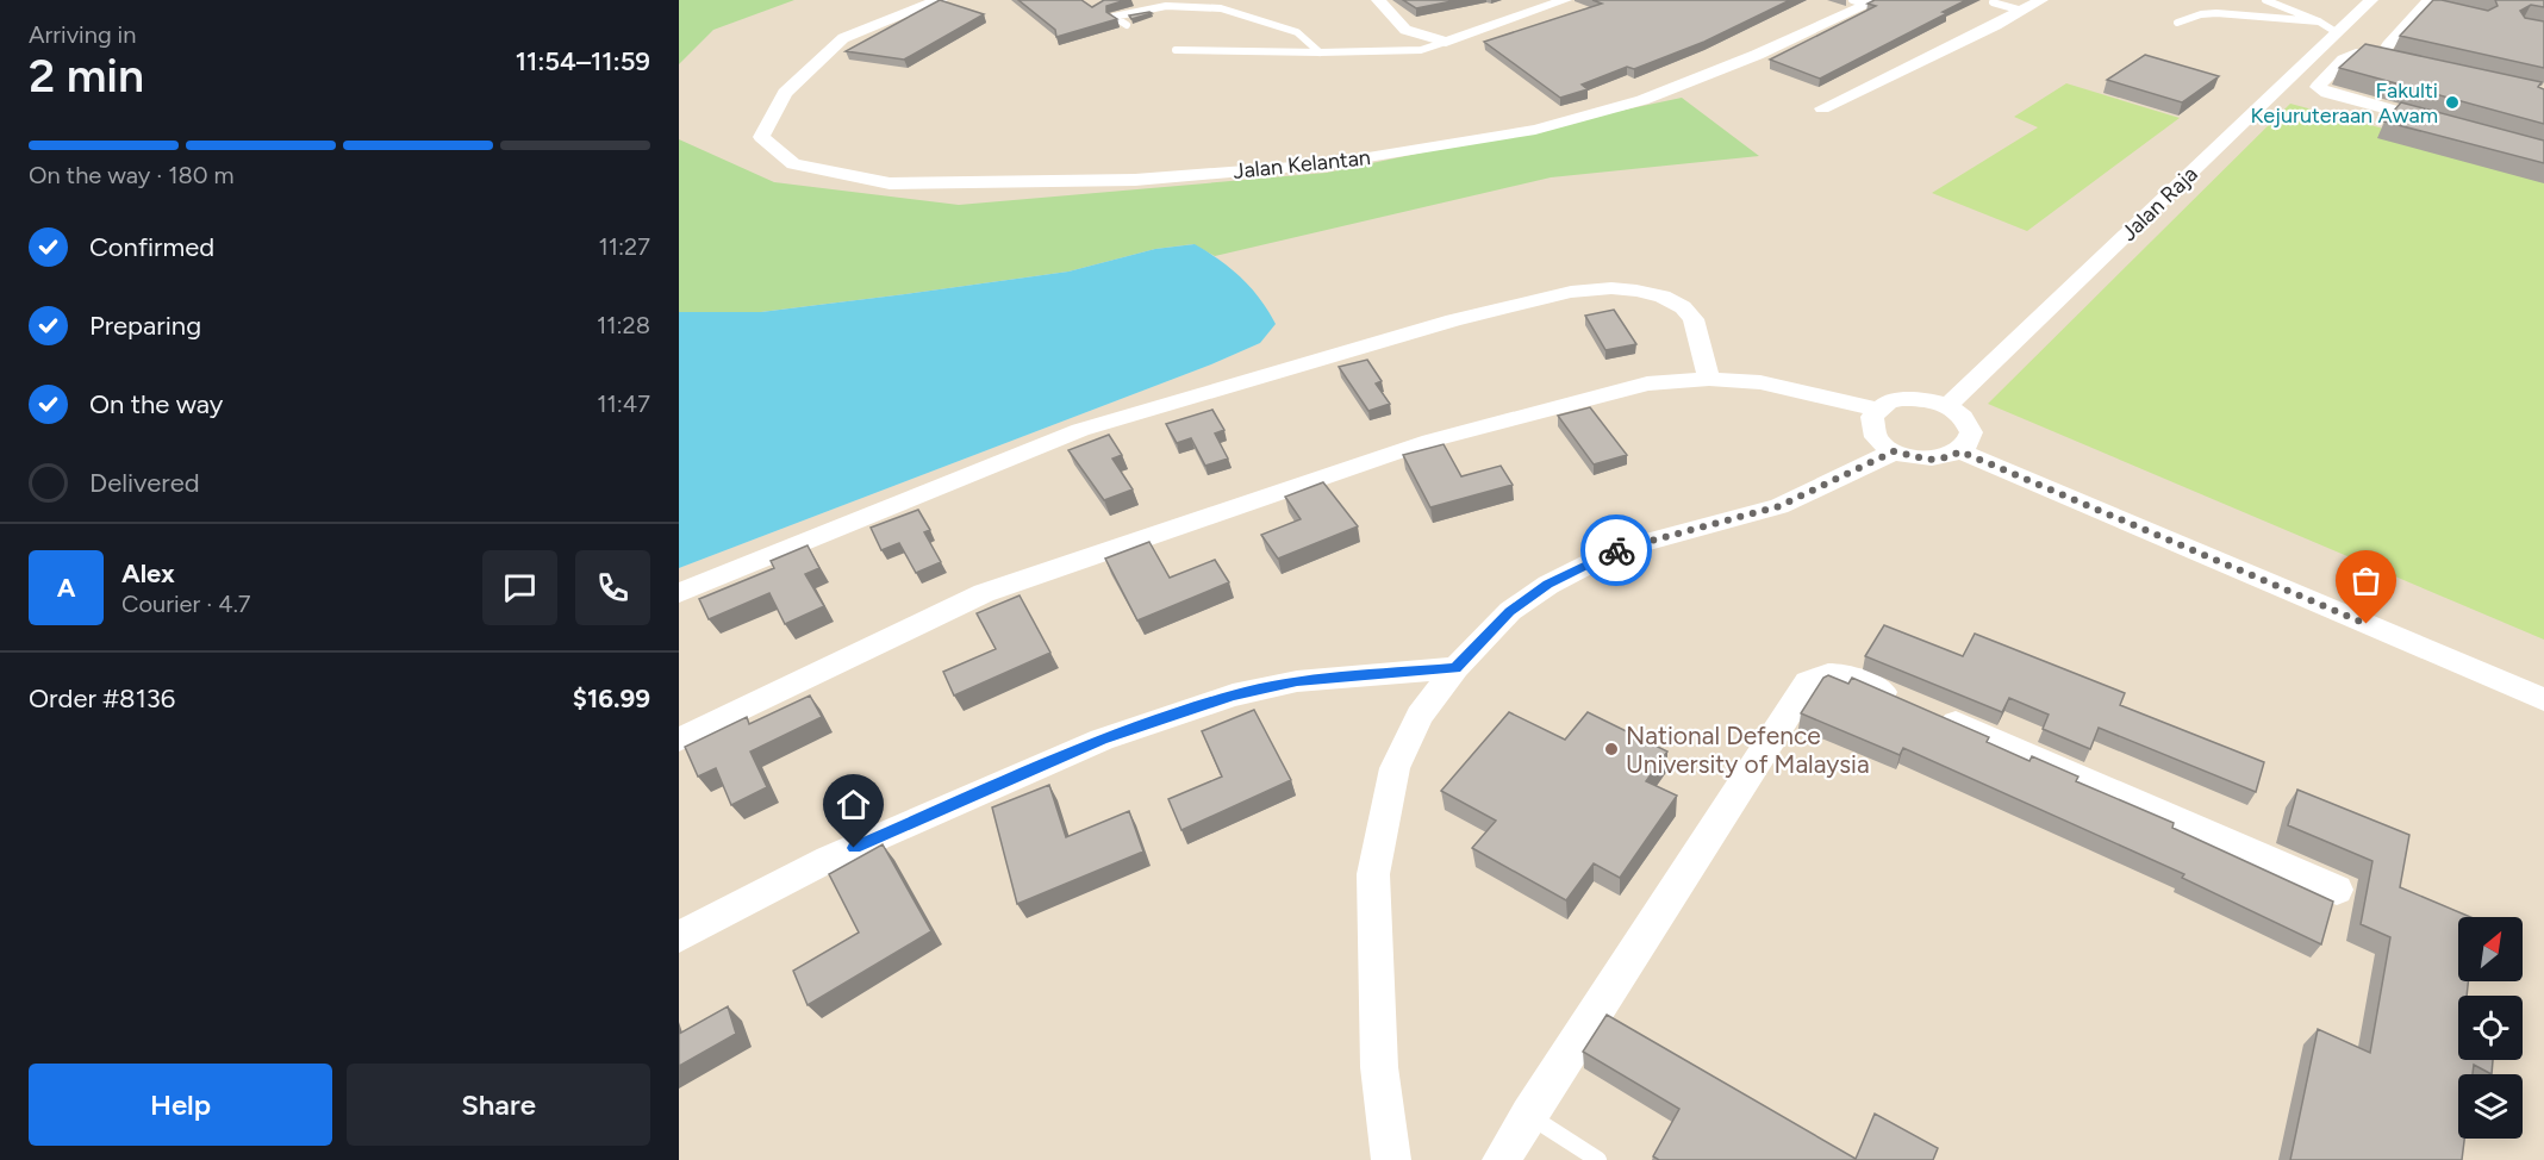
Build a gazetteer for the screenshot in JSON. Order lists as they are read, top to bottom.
{
  "streets": {
    "street": ["Jalan Kelantan", "Jalan Raja"]
  },
  "places": ["Fakulti Kejuruteraan Awam", "National Defence University of Malaysia"],
  "north": "top right",
  "page": {
    "heading": ["2 min", "Arriving in", "11:54–11:59"],
    "panel": [
      "Alex",
      "Courier · 4.7",
      "Order #8136",
      "$16.99"
    ],
    "bar": "On the way · 180 m",
    "list": [
      ["Confirmed", "11:27"],
      ["Preparing", "11:28"],
      ["On the way", "11:47"],
      "Delivered"
    ],
    "round": "A",
    "buttons": ["Help", "Share"]
  }
}
